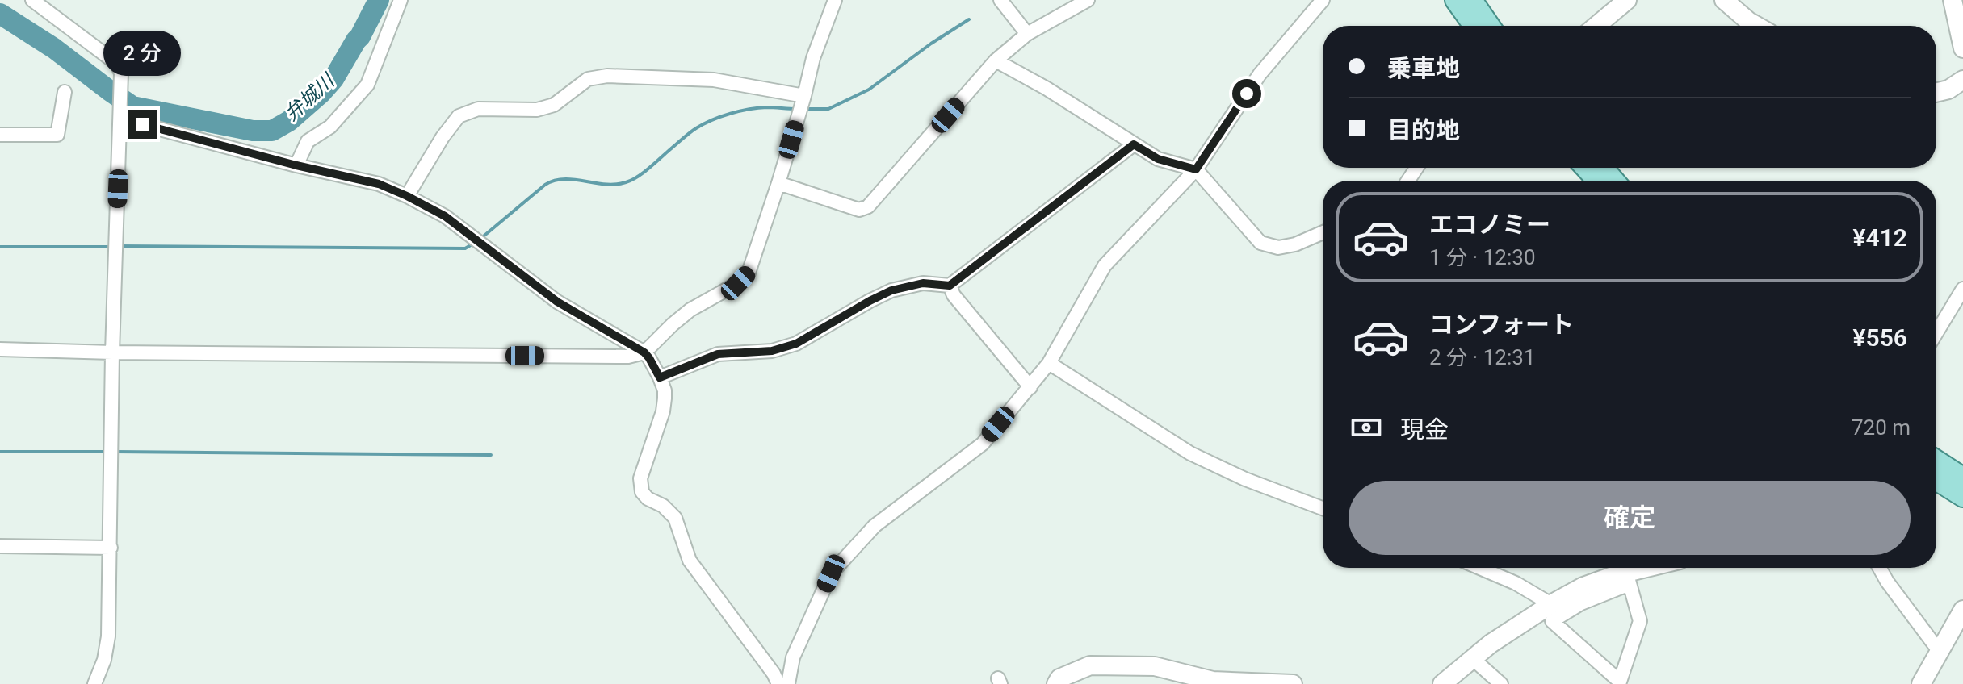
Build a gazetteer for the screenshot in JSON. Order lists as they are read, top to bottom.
{
  "water": ["弁城川"],
  "page": {
    "banner": ["乗車地", "目的地"],
    "bubble": "2 分",
    "list": [
      {
        "name": "エコノミー",
        "note": "1 分 · 12:30",
        "value": "¥412"
      },
      {
        "name": "コンフォート",
        "note": "2 分 · 12:31",
        "value": "¥556"
      }
    ],
    "pay": ["現金", "720 m"],
    "buttons": "確定"
  }
}
